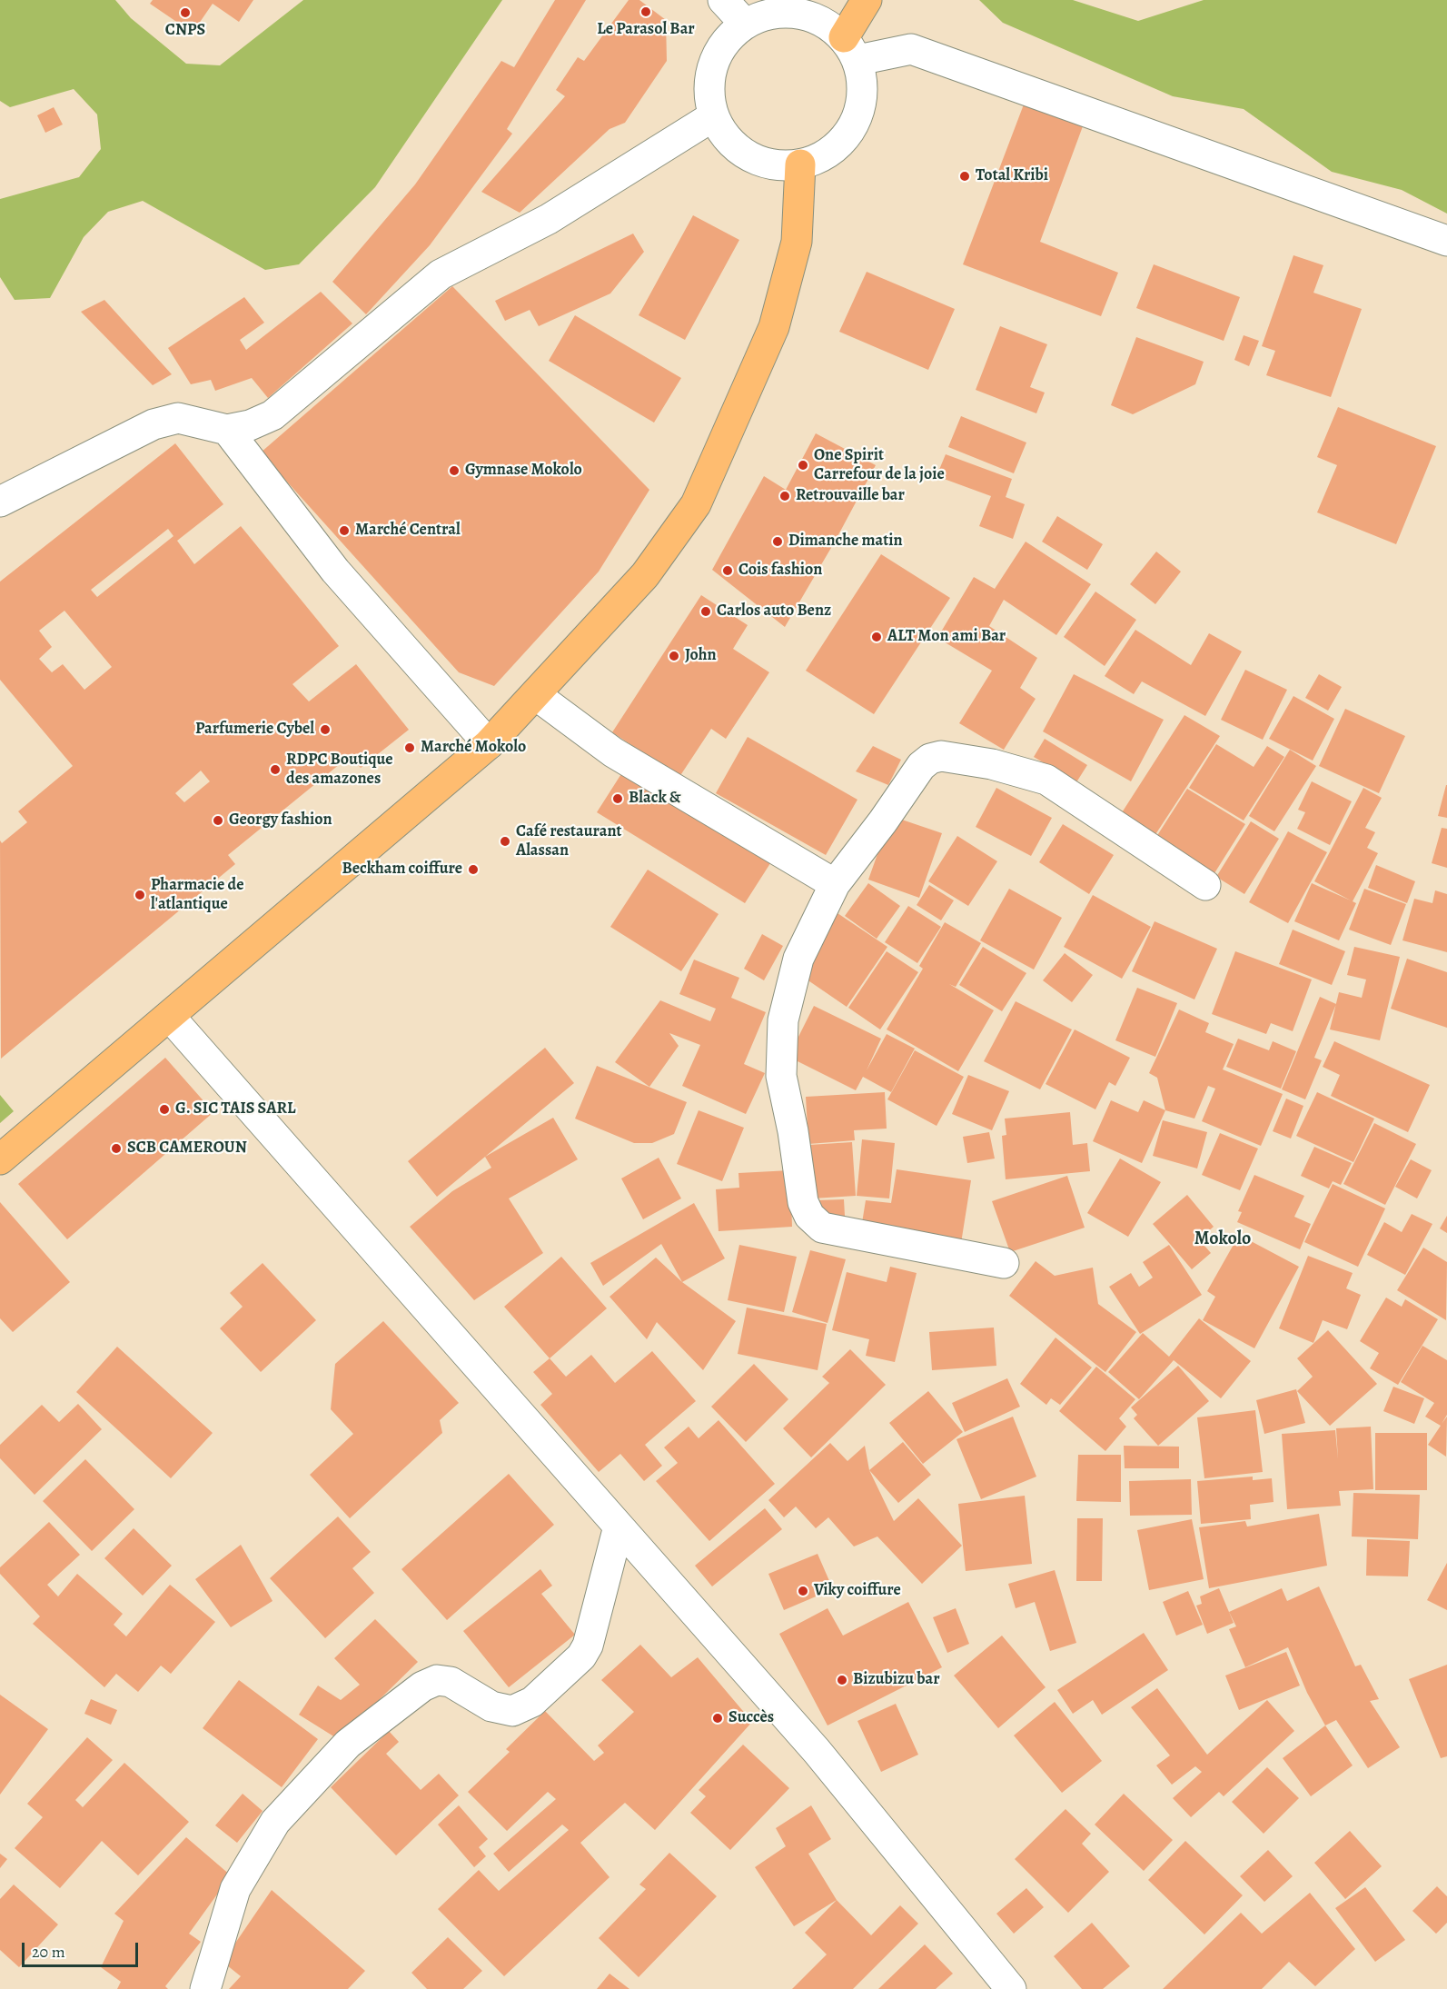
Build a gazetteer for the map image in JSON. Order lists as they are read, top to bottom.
{
  "districts": ["Mokolo"],
  "places": [
    "Le Parasol Bar",
    "CNPS",
    "Total Kribi",
    "One Spirit Carrefour de la joie",
    "Gymnase Mokolo",
    "Retrouvaille bar",
    "Marché Central",
    "Dimanche matin",
    "Cois fashion",
    "Carlos auto Benz",
    "ALT Mon ami Bar",
    "John",
    "Parfumerie Cybel",
    "Marché Mokolo",
    "RDPC Boutique des amazones",
    "Black &",
    "Georgy fashion",
    "Café restaurant Alassan",
    "Beckham coiffure",
    "Pharmacie de l'atlantique",
    "G. SIC TAIS SARL",
    "SCB CAMEROUN",
    "Viky coiffure",
    "Bizubizu bar",
    "Succès"
  ],
  "scale_bar": "20 m"
}
